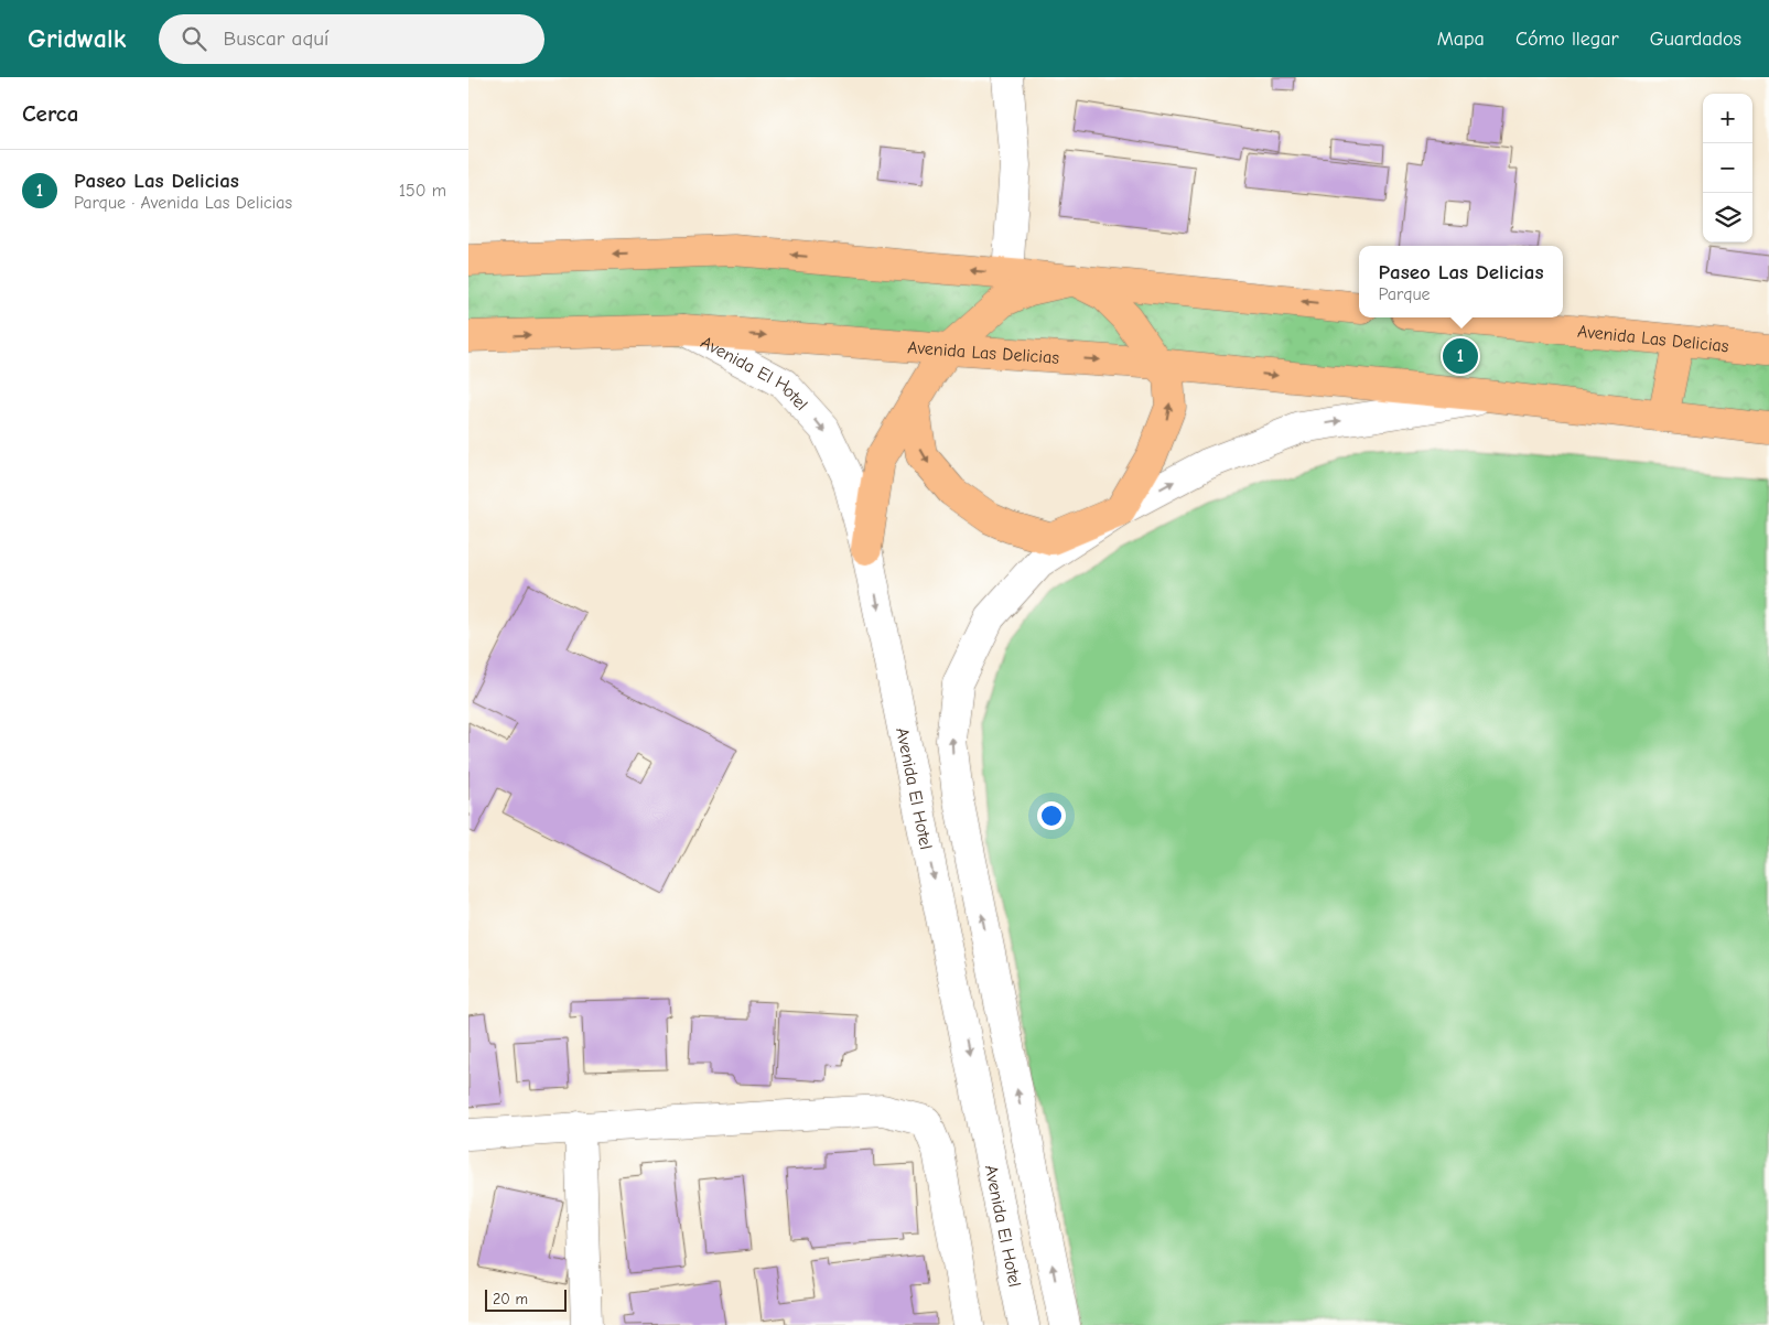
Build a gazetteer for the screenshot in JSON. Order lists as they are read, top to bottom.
{
  "streets": {
    "main road": ["Avenida Las Delicias"],
    "street": ["Avenida El Hotel"]
  },
  "crossings": [
    ["Avenida Las Delicias", "Avenida El Hotel"]
  ],
  "one_way": ["Avenida El Hotel"],
  "scale_bar": "20 m",
  "page": {
    "header": "Gridwalk",
    "search": "Buscar aquí",
    "nav": ["Mapa", "Cómo llegar", "Guardados"],
    "heading": "Cerca",
    "map_buttons": ["+", "−"],
    "list": [
      {
        "mark": "1",
        "name": "Paseo Las Delicias",
        "note": "Parque · Avenida Las Delicias",
        "value": "150 m"
      }
    ],
    "popup": ["Paseo Las Delicias", "Parque"],
    "pins": "1",
    "scale": "20 m"
  }
}
